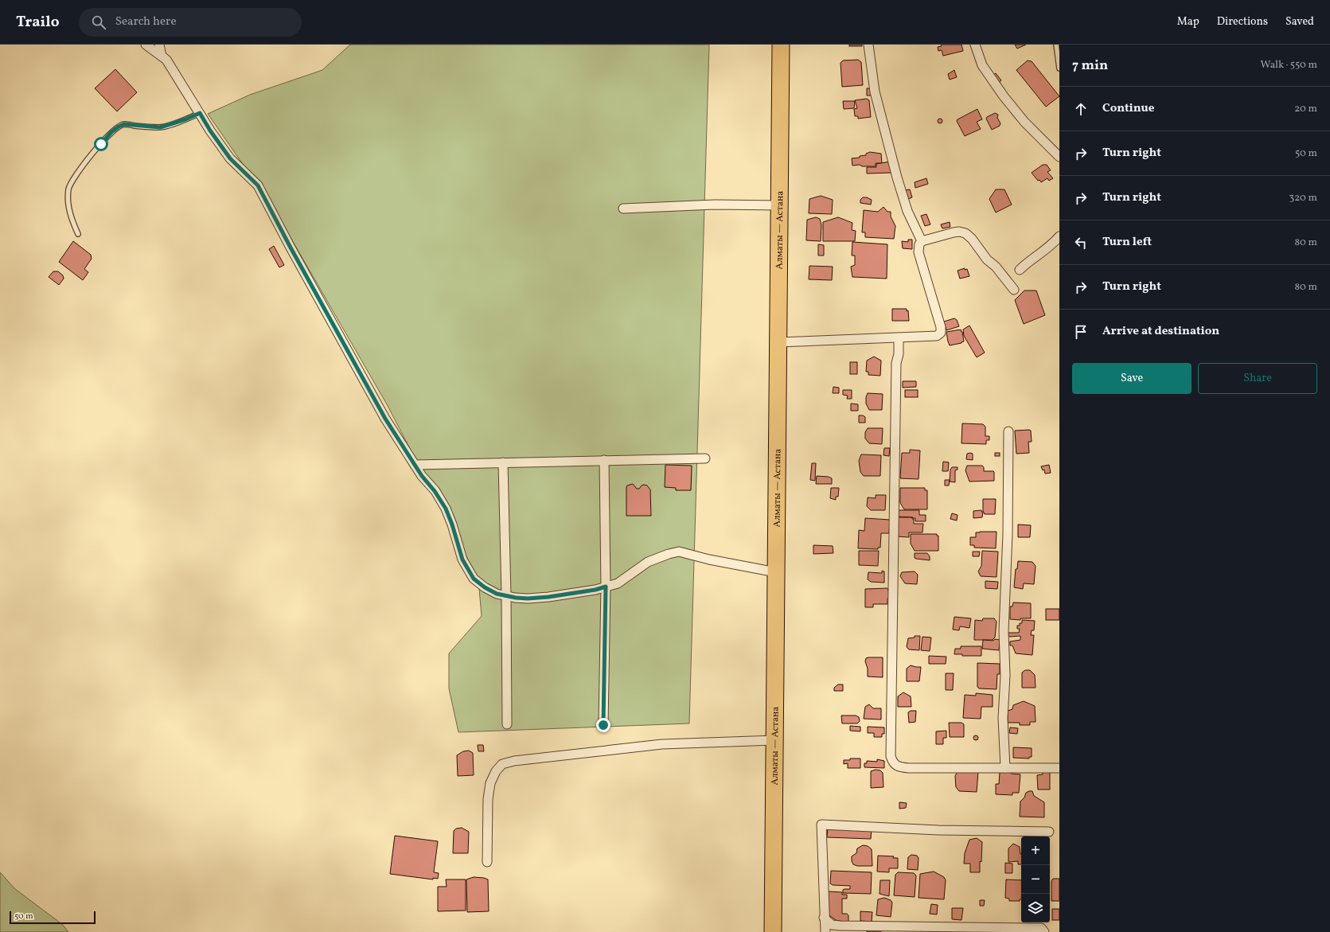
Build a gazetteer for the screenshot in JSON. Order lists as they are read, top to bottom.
{
  "streets": {
    "highway": ["Алматы — Астана"]
  },
  "scale_bar": "50 m",
  "page": {
    "header": "Trailo",
    "search": "Search here",
    "nav": ["Map", "Directions", "Saved"],
    "heading": ["7 min", "Walk · 550 m"],
    "list": [
      ["Continue", "20 m"],
      ["Turn right", "50 m"],
      ["Turn right", "320 m"],
      ["Turn left", "80 m"],
      ["Turn right", "80 m"],
      "Arrive at destination"
    ],
    "buttons": ["Save", "Share"],
    "map_buttons": ["+", "−"],
    "scale": "50 m"
  }
}
